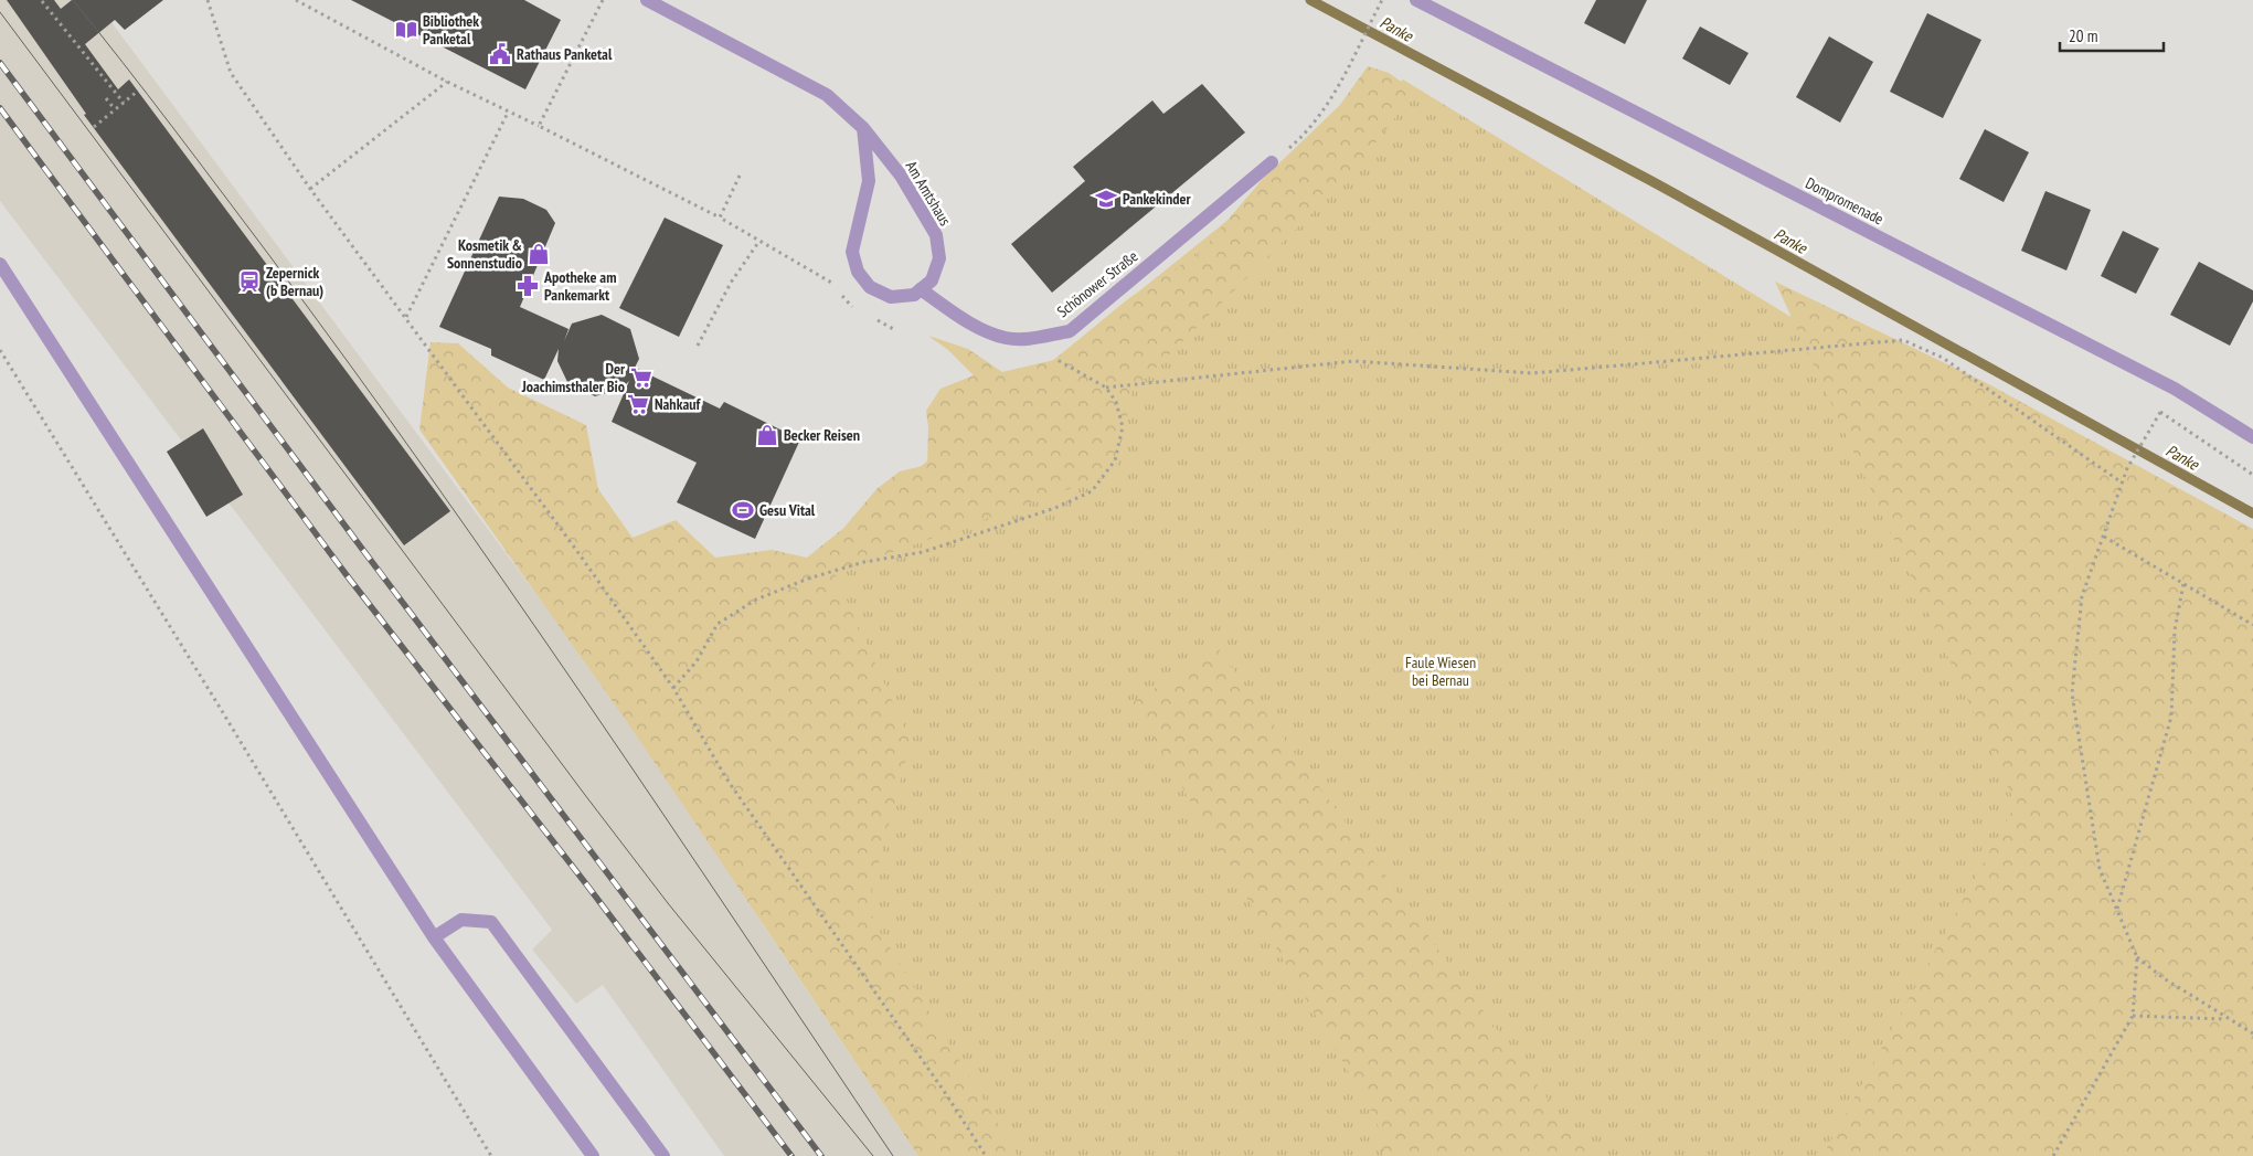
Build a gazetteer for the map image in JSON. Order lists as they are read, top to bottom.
{
  "streets": {
    "street": ["Am Amtshaus", "Dompromenade", "Schönower Straße"]
  },
  "crossings": [
    ["Am Amtshaus", "Schönower Straße"]
  ],
  "water": ["Panke"],
  "parks": ["Faule Wiesen bei Bernau"],
  "places": {
    "library": ["Bibliothek Panketal"],
    "public building": ["Rathaus Panketal"],
    "school or university": ["Pankekinder"],
    "shop": ["Kosmetik & Sonnenstudio", "Becker Reisen"],
    "station": ["Zepernick (b Bernau)"],
    "pharmacy": ["Apotheke am Pankemarkt"],
    "supermarket": ["Der Joachimsthaler Bio", "Nahkauf"],
    "sports": ["Gesu Vital"]
  },
  "scale_bar": "20 m"
}
